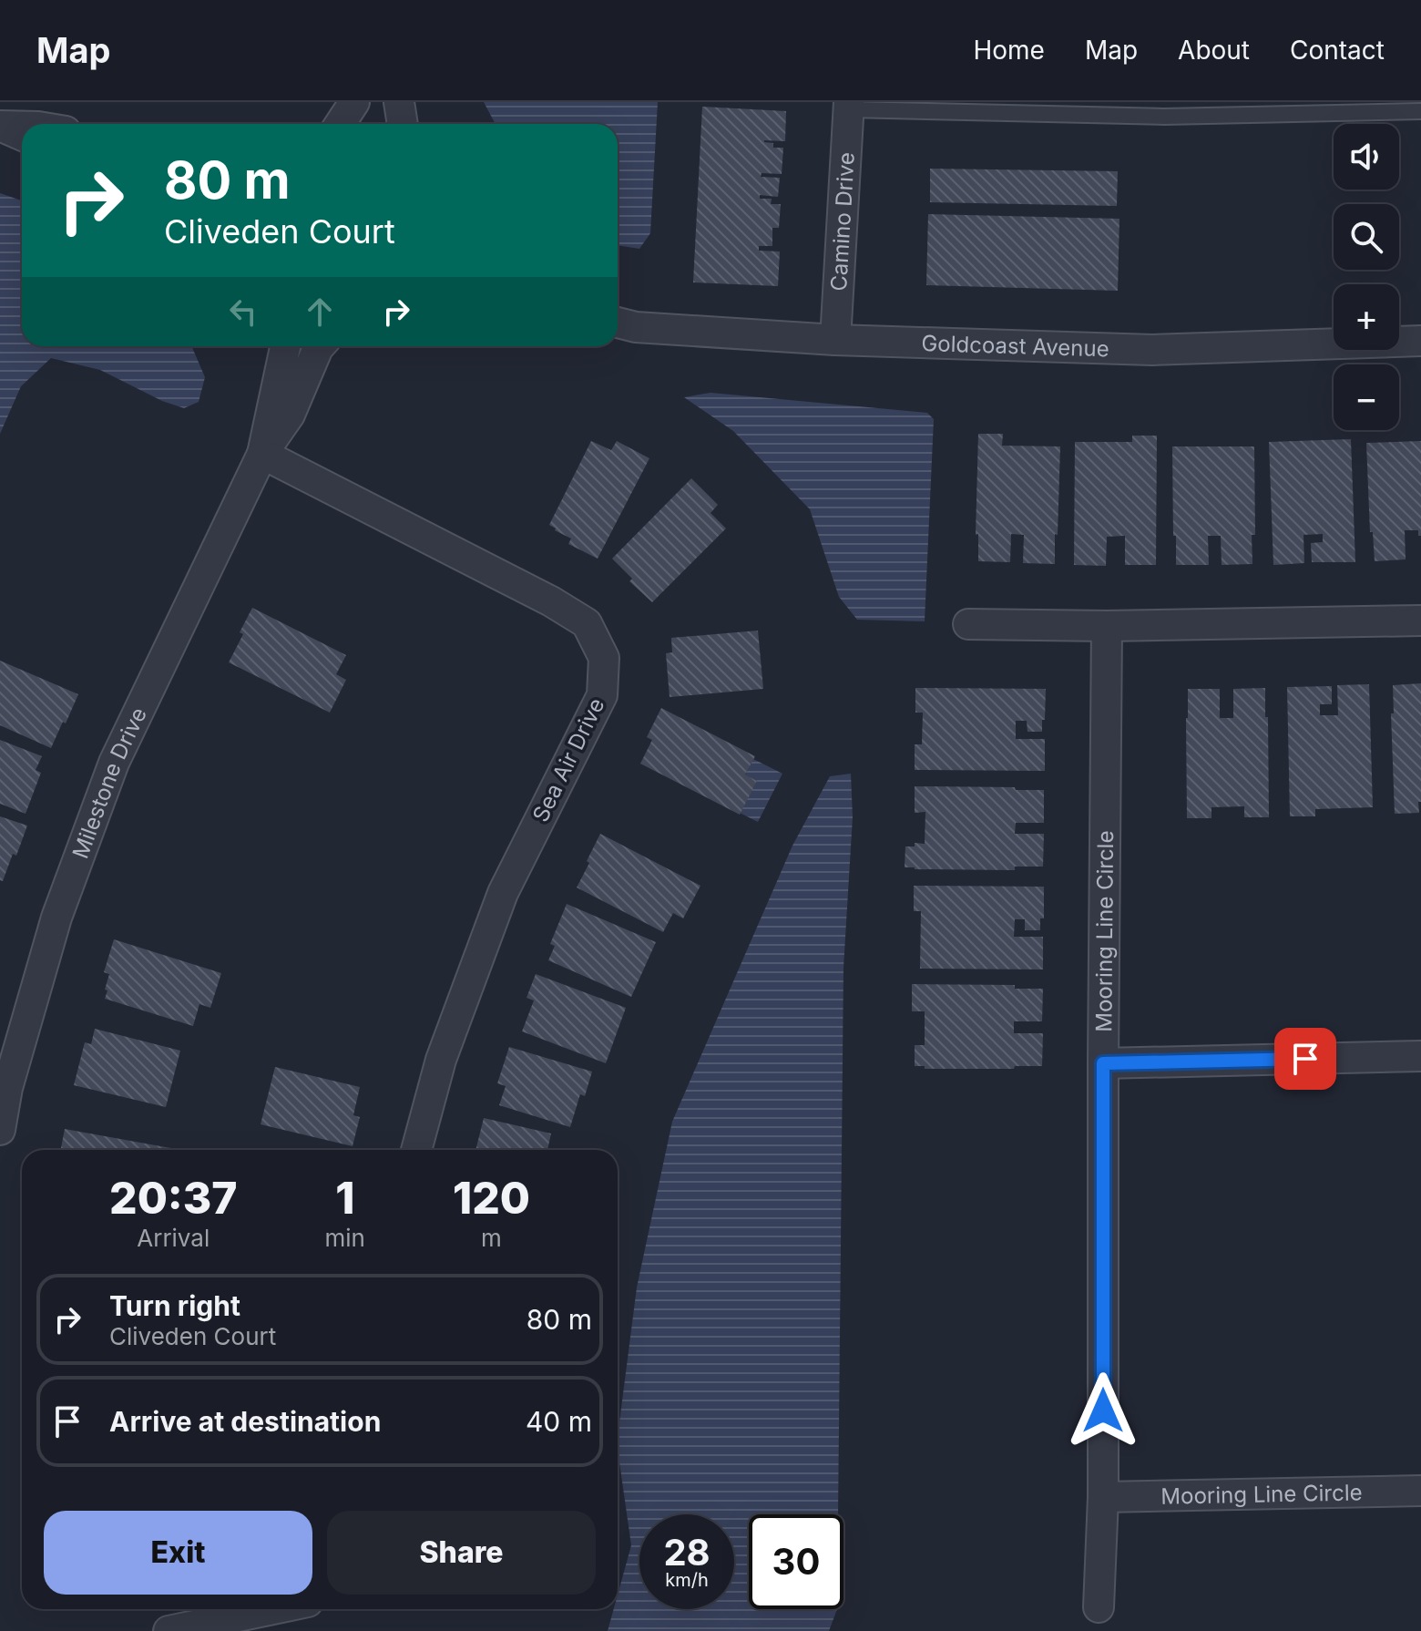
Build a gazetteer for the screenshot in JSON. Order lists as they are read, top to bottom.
{
  "streets": {
    "street": [
      "Camino Drive",
      "Goldcoast Avenue",
      "Sea Air Drive",
      "Milestone Drive",
      "Mooring Line Circle"
    ]
  },
  "crossings": [
    ["Camino Drive", "Goldcoast Avenue"],
    ["Sea Air Drive", "Milestone Drive"]
  ],
  "page": {
    "header": "Map",
    "nav": [
      "Home",
      "Map",
      "About",
      "Contact"
    ],
    "map_buttons": ["+", "−"],
    "turn": ["80 m", "Cliveden Court"],
    "eta": [
      "20:37",
      "Arrival",
      "1",
      "min",
      "120",
      "m"
    ],
    "list": [
      {
        "name": "Turn right",
        "note": "Cliveden Court",
        "value": "80 m"
      },
      {
        "name": "Arrive at destination",
        "value": "40 m"
      }
    ],
    "buttons": ["Exit", "Share"],
    "speed": "28 km/h",
    "limit": "30"
  }
}
